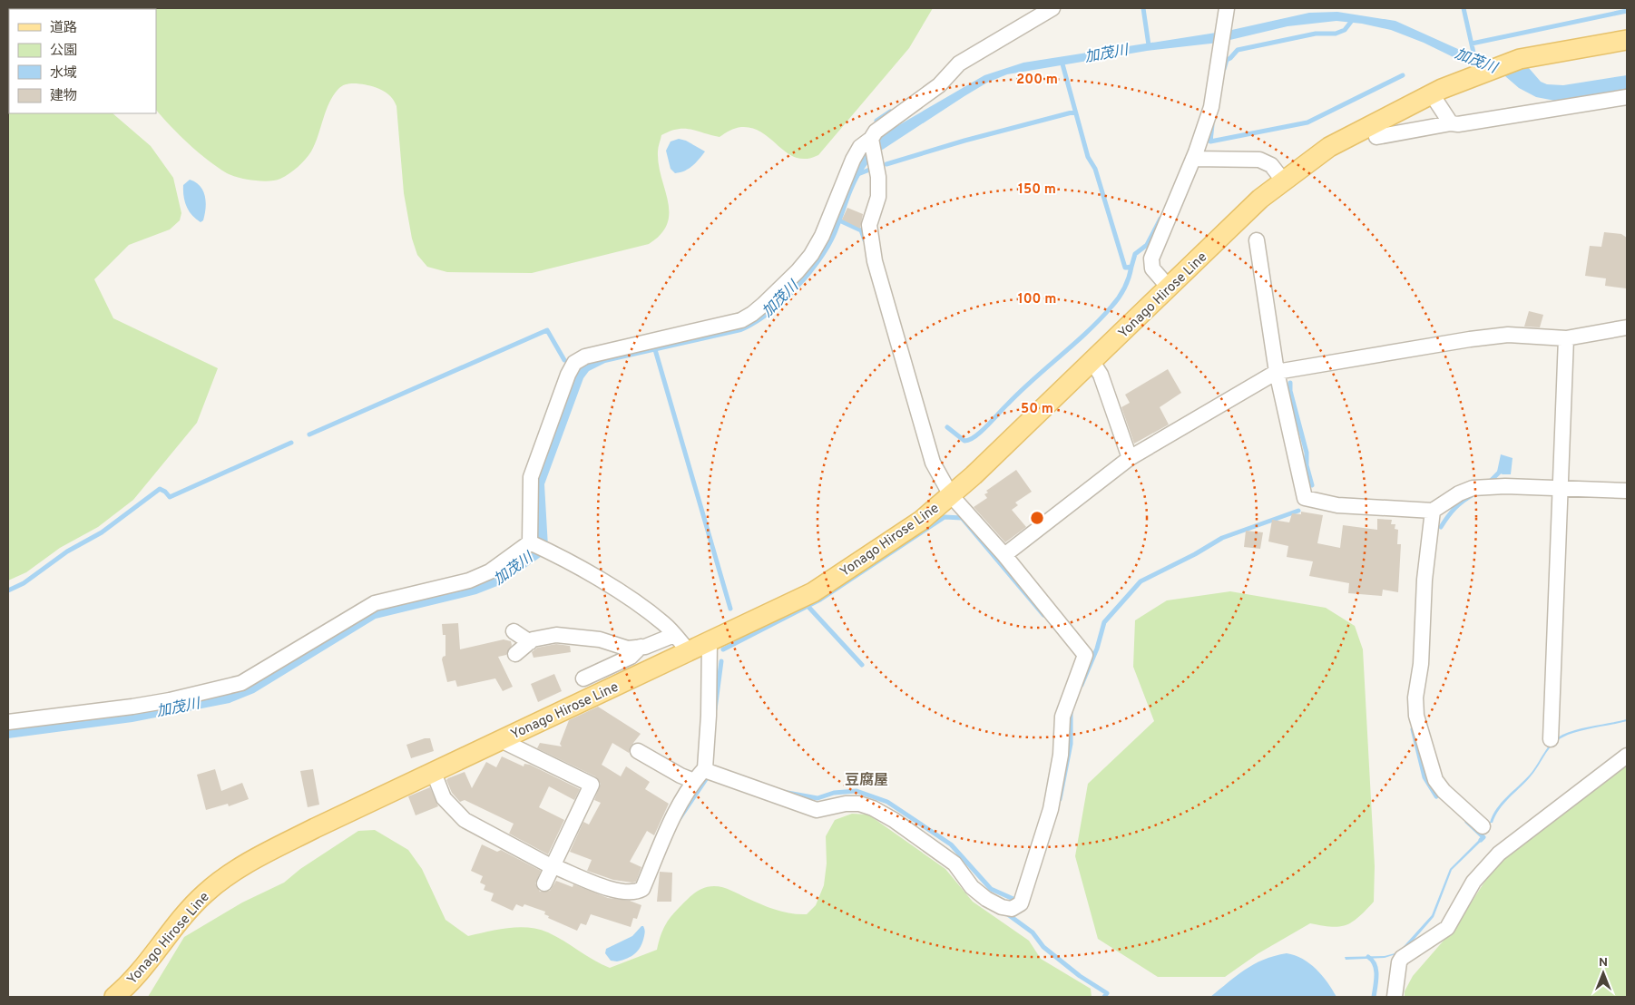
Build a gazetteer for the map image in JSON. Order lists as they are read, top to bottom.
{
  "streets": {
    "main road": ["Yonago Hirose Line"]
  },
  "districts": ["豆腐屋"],
  "water": ["加茂川"],
  "legend": [
    "道路",
    "公園",
    "水域",
    "建物"
  ],
  "north": "top",
  "rings": [
    "200 m",
    "150 m",
    "100 m",
    "50 m"
  ]
}
